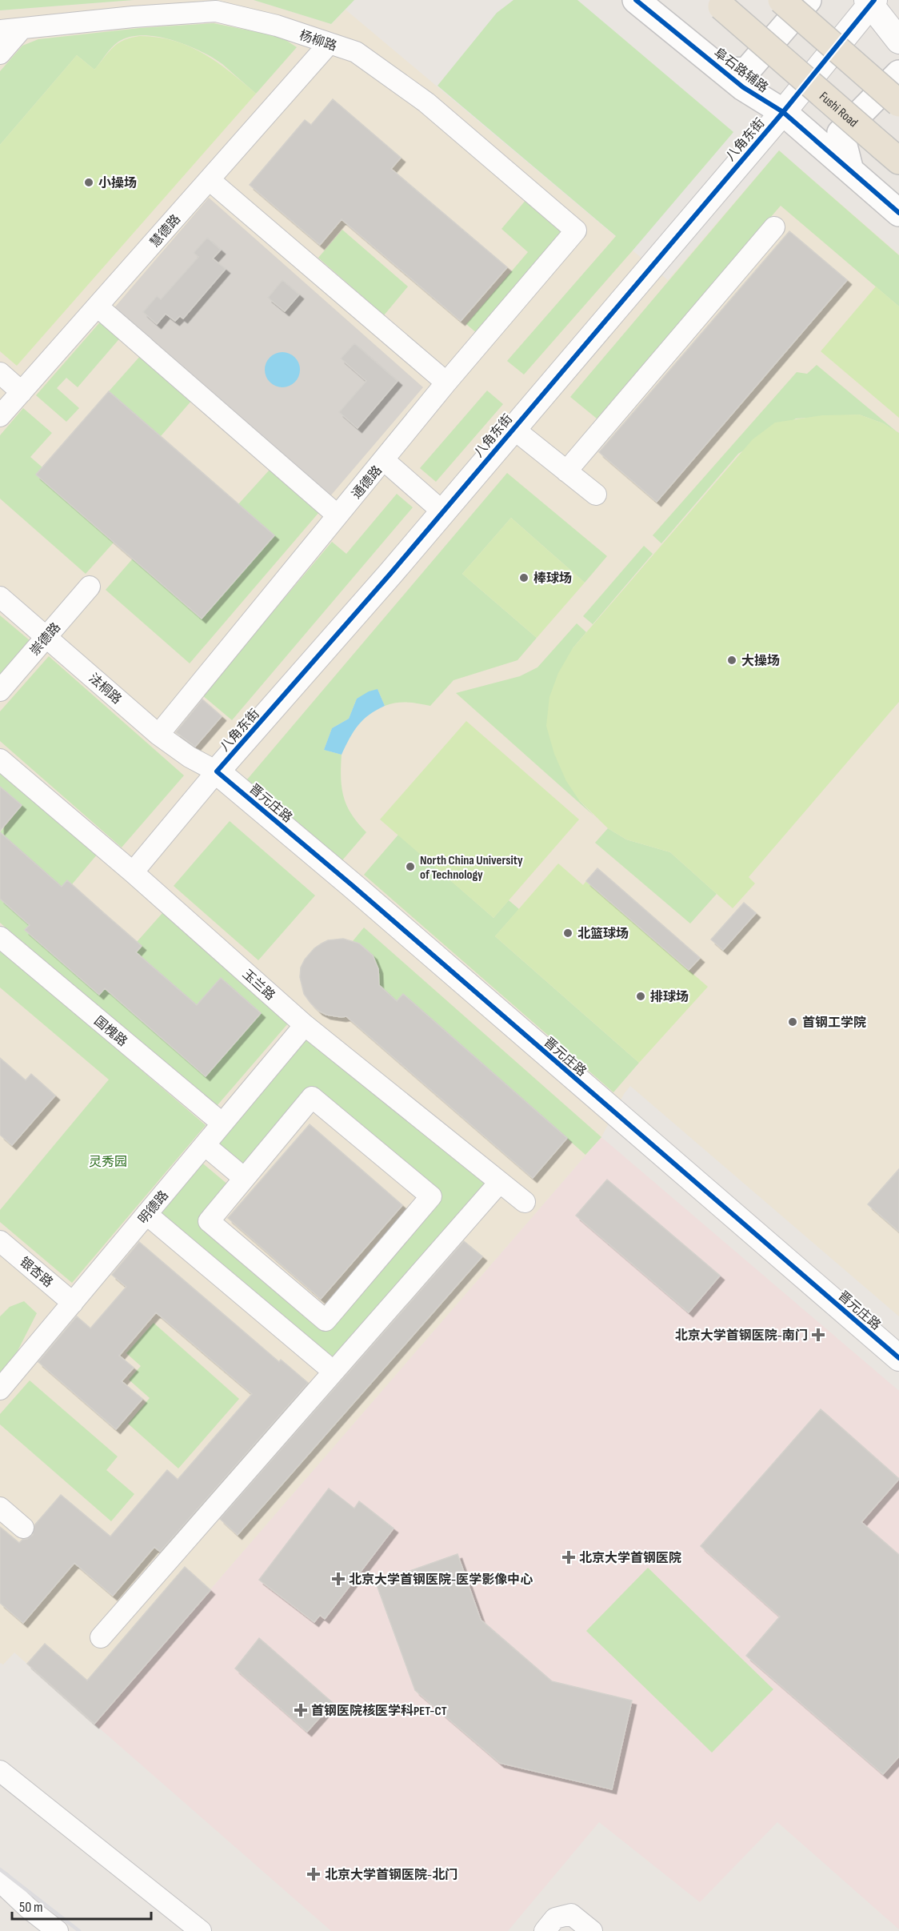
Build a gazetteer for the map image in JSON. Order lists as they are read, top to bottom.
{
  "streets": {
    "highway": ["Fushi Road"],
    "main road": ["阜石路辅路"],
    "street": [
      "杨柳路",
      "八角东街",
      "慧德路",
      "通德路",
      "崇德路",
      "法桐路",
      "晋元庄路",
      "玉兰路",
      "国槐路",
      "明德路",
      "银杏路"
    ]
  },
  "crossings": [
    ["杨柳路", "慧德路"],
    ["杨柳路", "通德路"],
    ["阜石路辅路", "八角东街"],
    ["八角东街", "法桐路"],
    ["八角东街", "晋元庄路"],
    ["通德路", "法桐路"],
    ["崇德路", "法桐路"],
    ["法桐路", "晋元庄路"],
    ["玉兰路", "明德路"],
    ["国槐路", "明德路"],
    ["明德路", "银杏路"]
  ],
  "parks": ["灵秀园"],
  "places": {
    "other": [
      "小操场",
      "棒球场",
      "大操场",
      "North China University of Technology",
      "北篮球场",
      "排球场",
      "首钢工学院"
    ],
    "health": [
      "北京大学首钢医院-南门",
      "北京大学首钢医院",
      "北京大学首钢医院-医学影像中心",
      "首钢医院核医学科PET-CT",
      "北京大学首钢医院-北门"
    ]
  },
  "scale_bar": "50 m"
}
